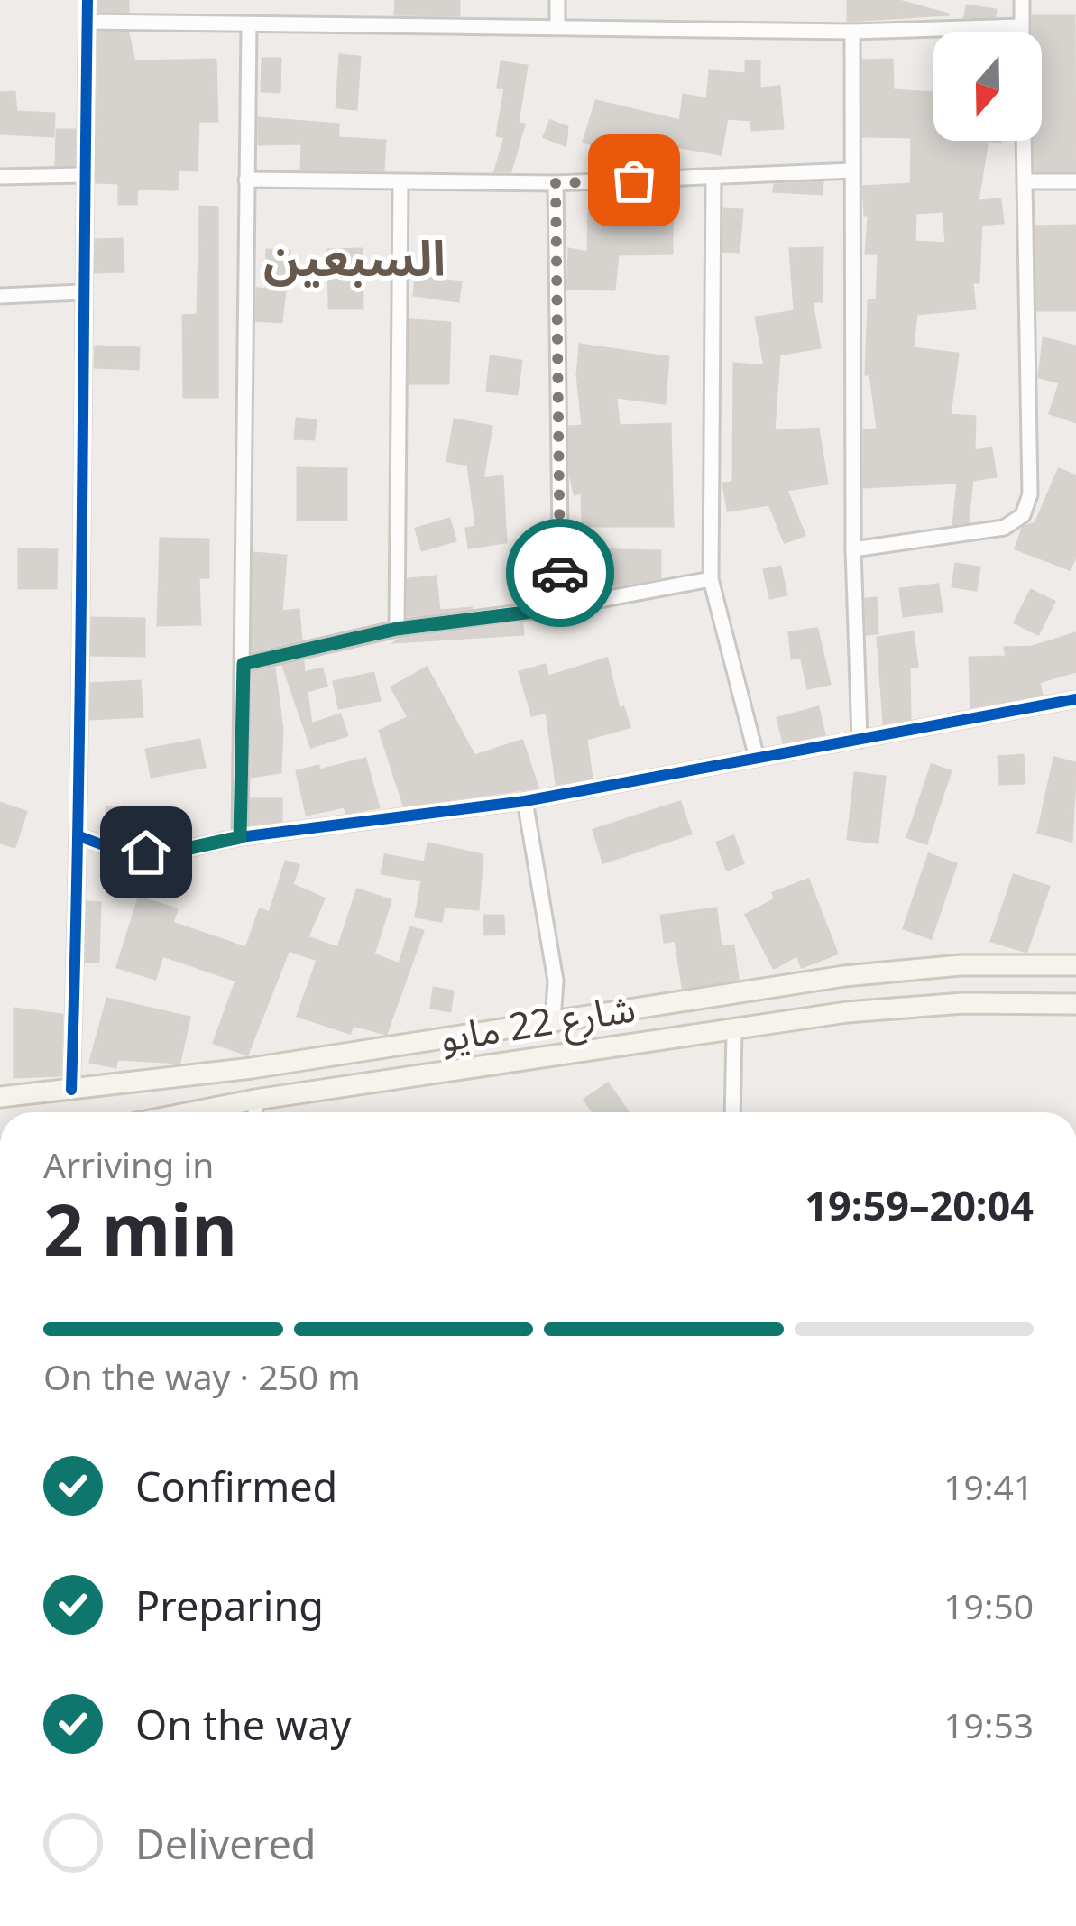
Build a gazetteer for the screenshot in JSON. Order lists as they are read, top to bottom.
{
  "streets": {
    "main road": ["شارع 22 مايو"]
  },
  "districts": ["السبعين"],
  "north": "bottom",
  "page": {
    "heading": ["2 min", "Arriving in", "19:59–20:04"],
    "bar": "On the way · 250 m",
    "list": [
      ["Confirmed", "19:41"],
      ["Preparing", "19:50"],
      ["On the way", "19:53"],
      "Delivered"
    ]
  }
}
